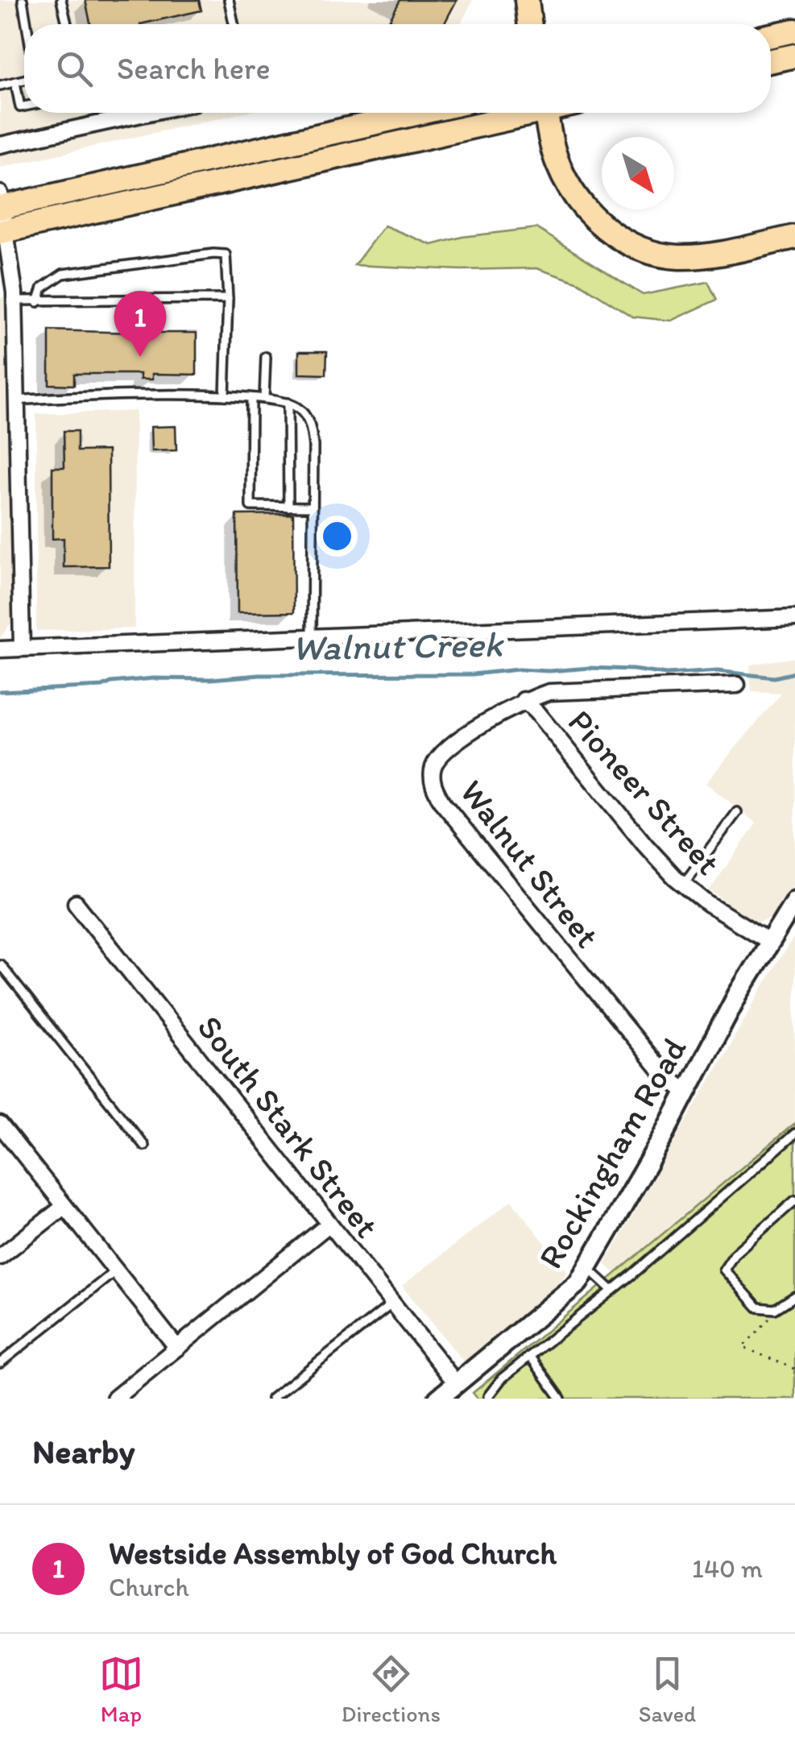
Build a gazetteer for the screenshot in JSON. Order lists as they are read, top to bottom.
{
  "streets": {
    "street": [
      "Pioneer Street",
      "Walnut Street",
      "South Stark Street",
      "Rockingham Road"
    ]
  },
  "crossings": [
    ["Pioneer Street", "Walnut Street"],
    ["Pioneer Street", "Rockingham Road"],
    ["Walnut Street", "Rockingham Road"],
    ["South Stark Street", "Rockingham Road"]
  ],
  "water": ["Walnut Creek"],
  "north": "bottom right",
  "page": {
    "search": "Search here",
    "pins": "1",
    "heading": "Nearby",
    "list": [
      {
        "mark": "1",
        "name": "Westside Assembly of God Church",
        "note": "Church",
        "value": "140 m"
      }
    ],
    "nav": ["Map", "Directions", "Saved"]
  }
}
